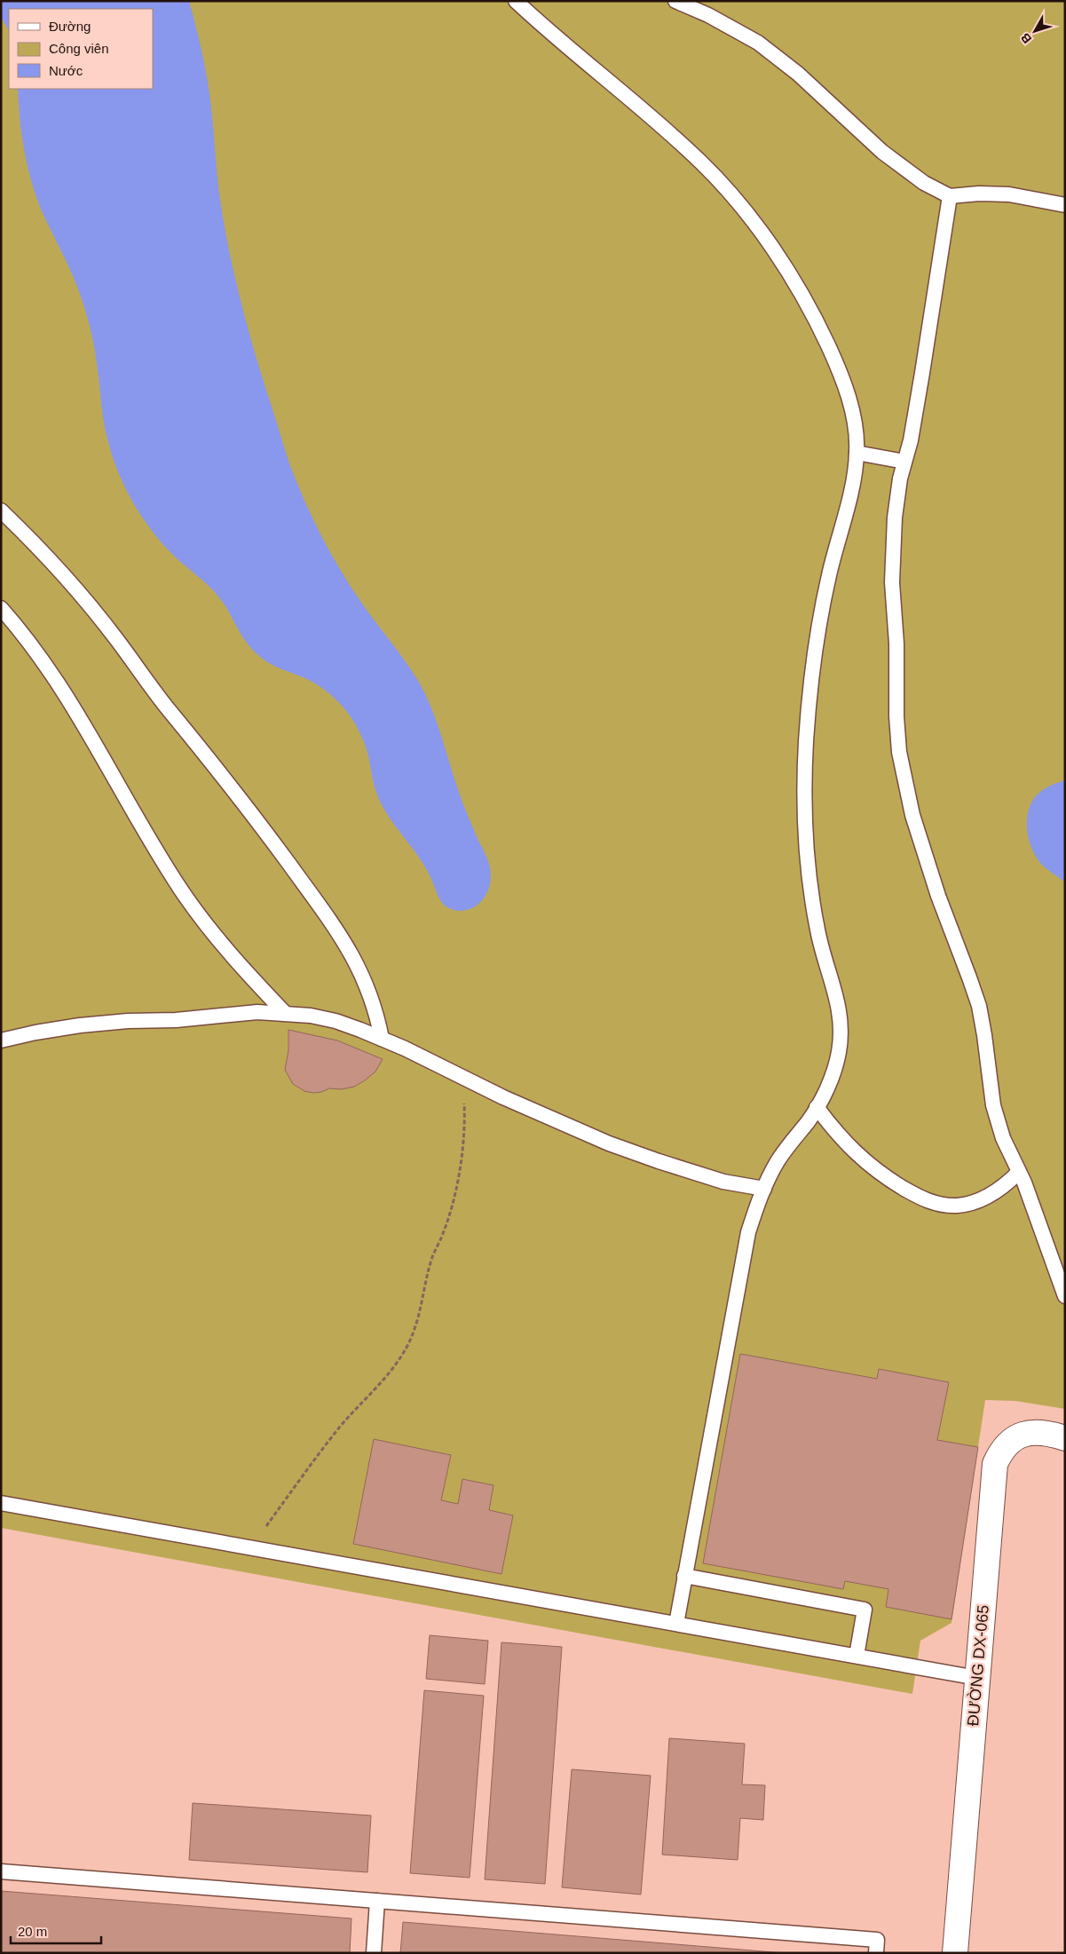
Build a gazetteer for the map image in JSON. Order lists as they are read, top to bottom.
{
  "streets": {
    "street": ["ĐƯỜNG DX-065"]
  },
  "legend": ["Đường", "Công viên", "Nước"],
  "scale_bar": "20 m",
  "north": "bottom left"
}
